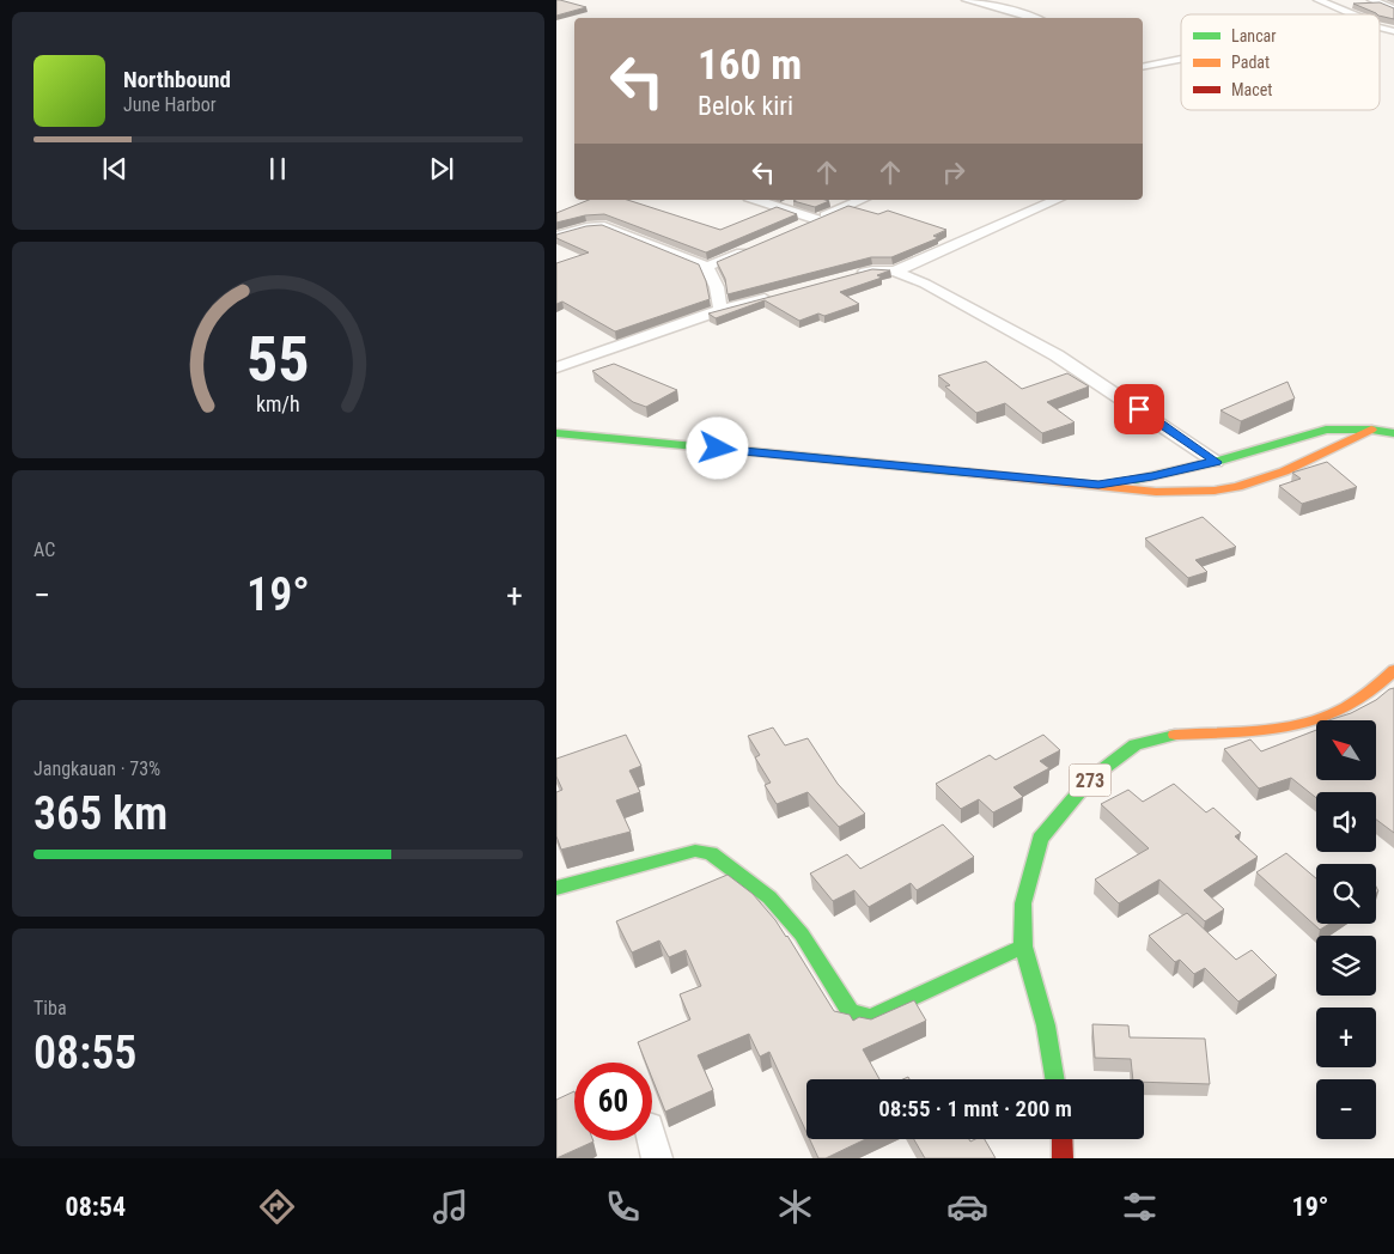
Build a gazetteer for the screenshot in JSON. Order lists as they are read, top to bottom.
{
  "streets": {
    "main road": ["273"]
  },
  "legend": ["Lancar", "Padat", "Macet"],
  "north": "top left",
  "page": {
    "turn": ["160 m", "Belok kiri"],
    "song": ["Northbound", "June Harbor"],
    "tile": [
      "AC",
      ["Jangkauan · 73%", "365 km"],
      ["Tiba", "08:55"]
    ],
    "heat": ["−", "19°", "+"],
    "map_buttons": ["+", "−"],
    "limit": "60",
    "trip": "08:55 · 1 mnt · 200 m",
    "tabs": ["08:54", "19°"],
    "gauge": ["55", "km/h"]
  }
}
